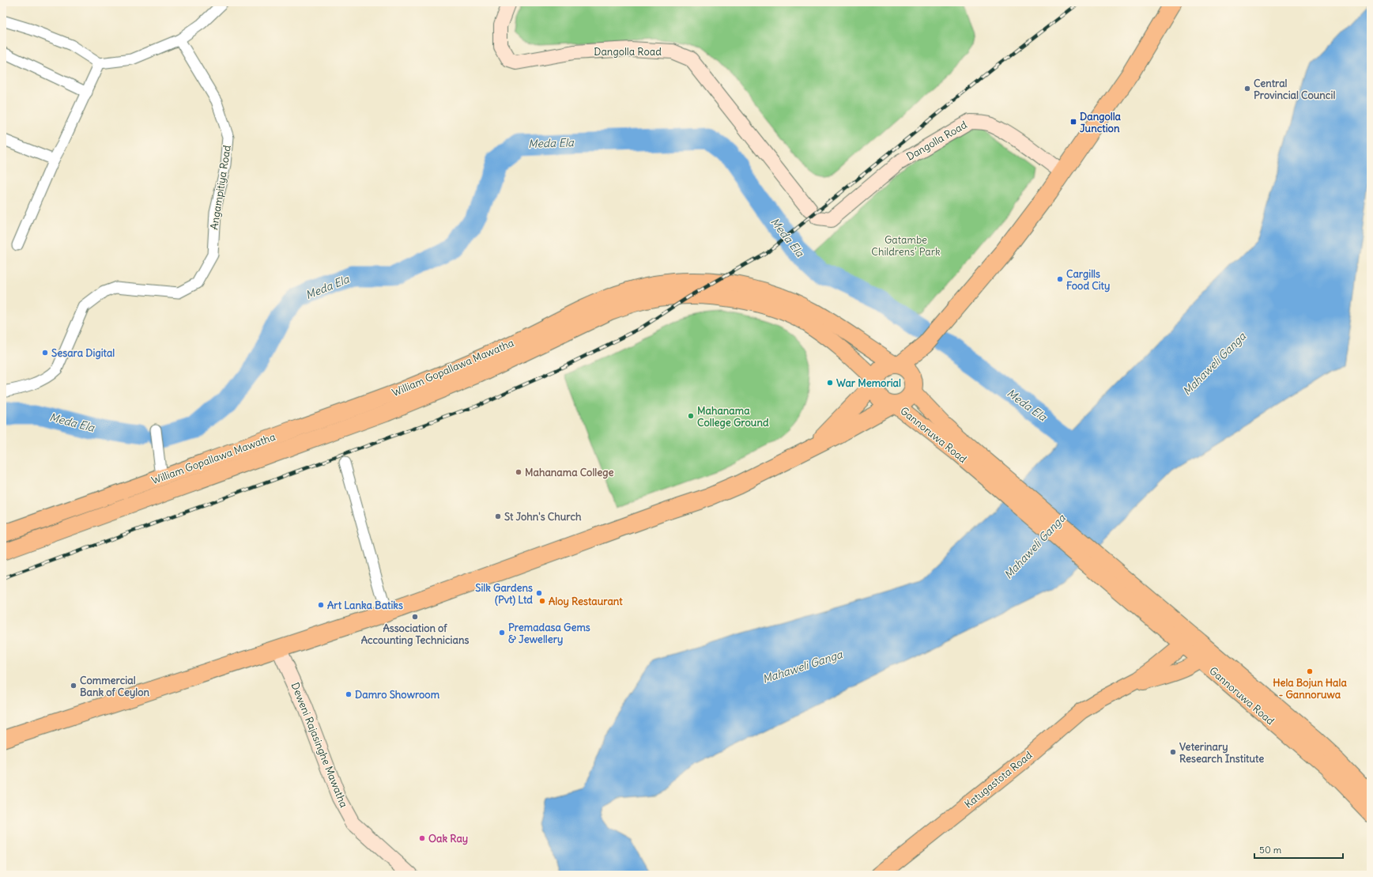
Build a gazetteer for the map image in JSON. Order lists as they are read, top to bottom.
{
  "streets": {
    "main road": ["William Gopallawa Mawatha", "Gannoruwa Road", "Katugastota Road"],
    "street": ["Dangolla Road", "Angampitiya Road", "Deweni Rajasinghe Mawatha"]
  },
  "crossings": [
    ["William Gopallawa Mawatha", "Gannoruwa Road"],
    ["Gannoruwa Road", "Katugastota Road"]
  ],
  "water": ["Meda Ela", "Mahaweli Ganga"],
  "parks": ["Gatambe Childrens' Park"],
  "places": {
    "other": [
      "Central Provincial Council",
      "Cargills Food City",
      "Sesara Digital",
      "War Memorial",
      "Mahanama College Ground",
      "Mahanama College",
      "St John's Church",
      "Silk Gardens (Pvt) Ltd",
      "Aloy Restaurant",
      "Art Lanka Batiks",
      "Association of Accounting Technicians",
      "Premadasa Gems & Jewellery",
      "Hela Bojun Hala - Gannoruwa",
      "Commercial Bank of Ceylon",
      "Damro Showroom",
      "Veterinary Research Institute",
      "Oak Ray"
    ],
    "transit": ["Dangolla Junction"]
  },
  "scale_bar": "50 m"
}
